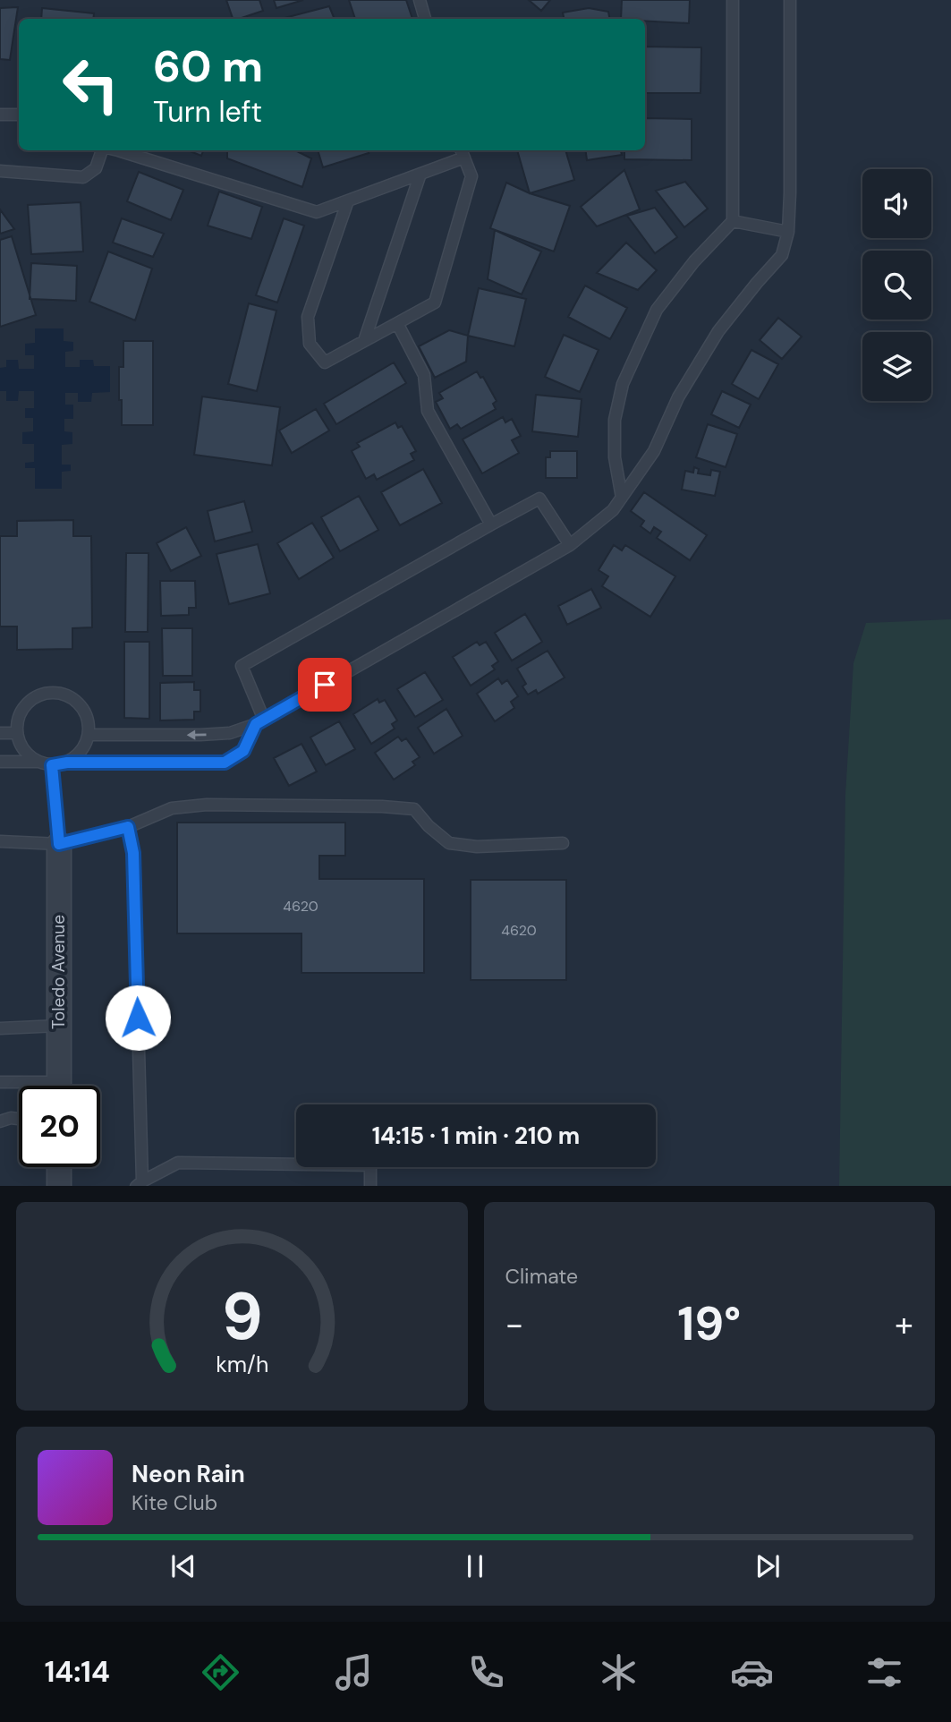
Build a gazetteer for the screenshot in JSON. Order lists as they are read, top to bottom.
{
  "streets": {
    "street": ["Toledo Avenue"]
  },
  "house_numbers": ["4620", "4620"],
  "page": {
    "turn": ["60 m", "Turn left"],
    "limit": "20",
    "trip": "14:15 · 1 min · 210 m",
    "tile": "Climate",
    "heat": ["−", "19°", "+"],
    "song": ["Neon Rain", "Kite Club"],
    "tabs": "14:14",
    "gauge": ["9", "km/h"]
  }
}
